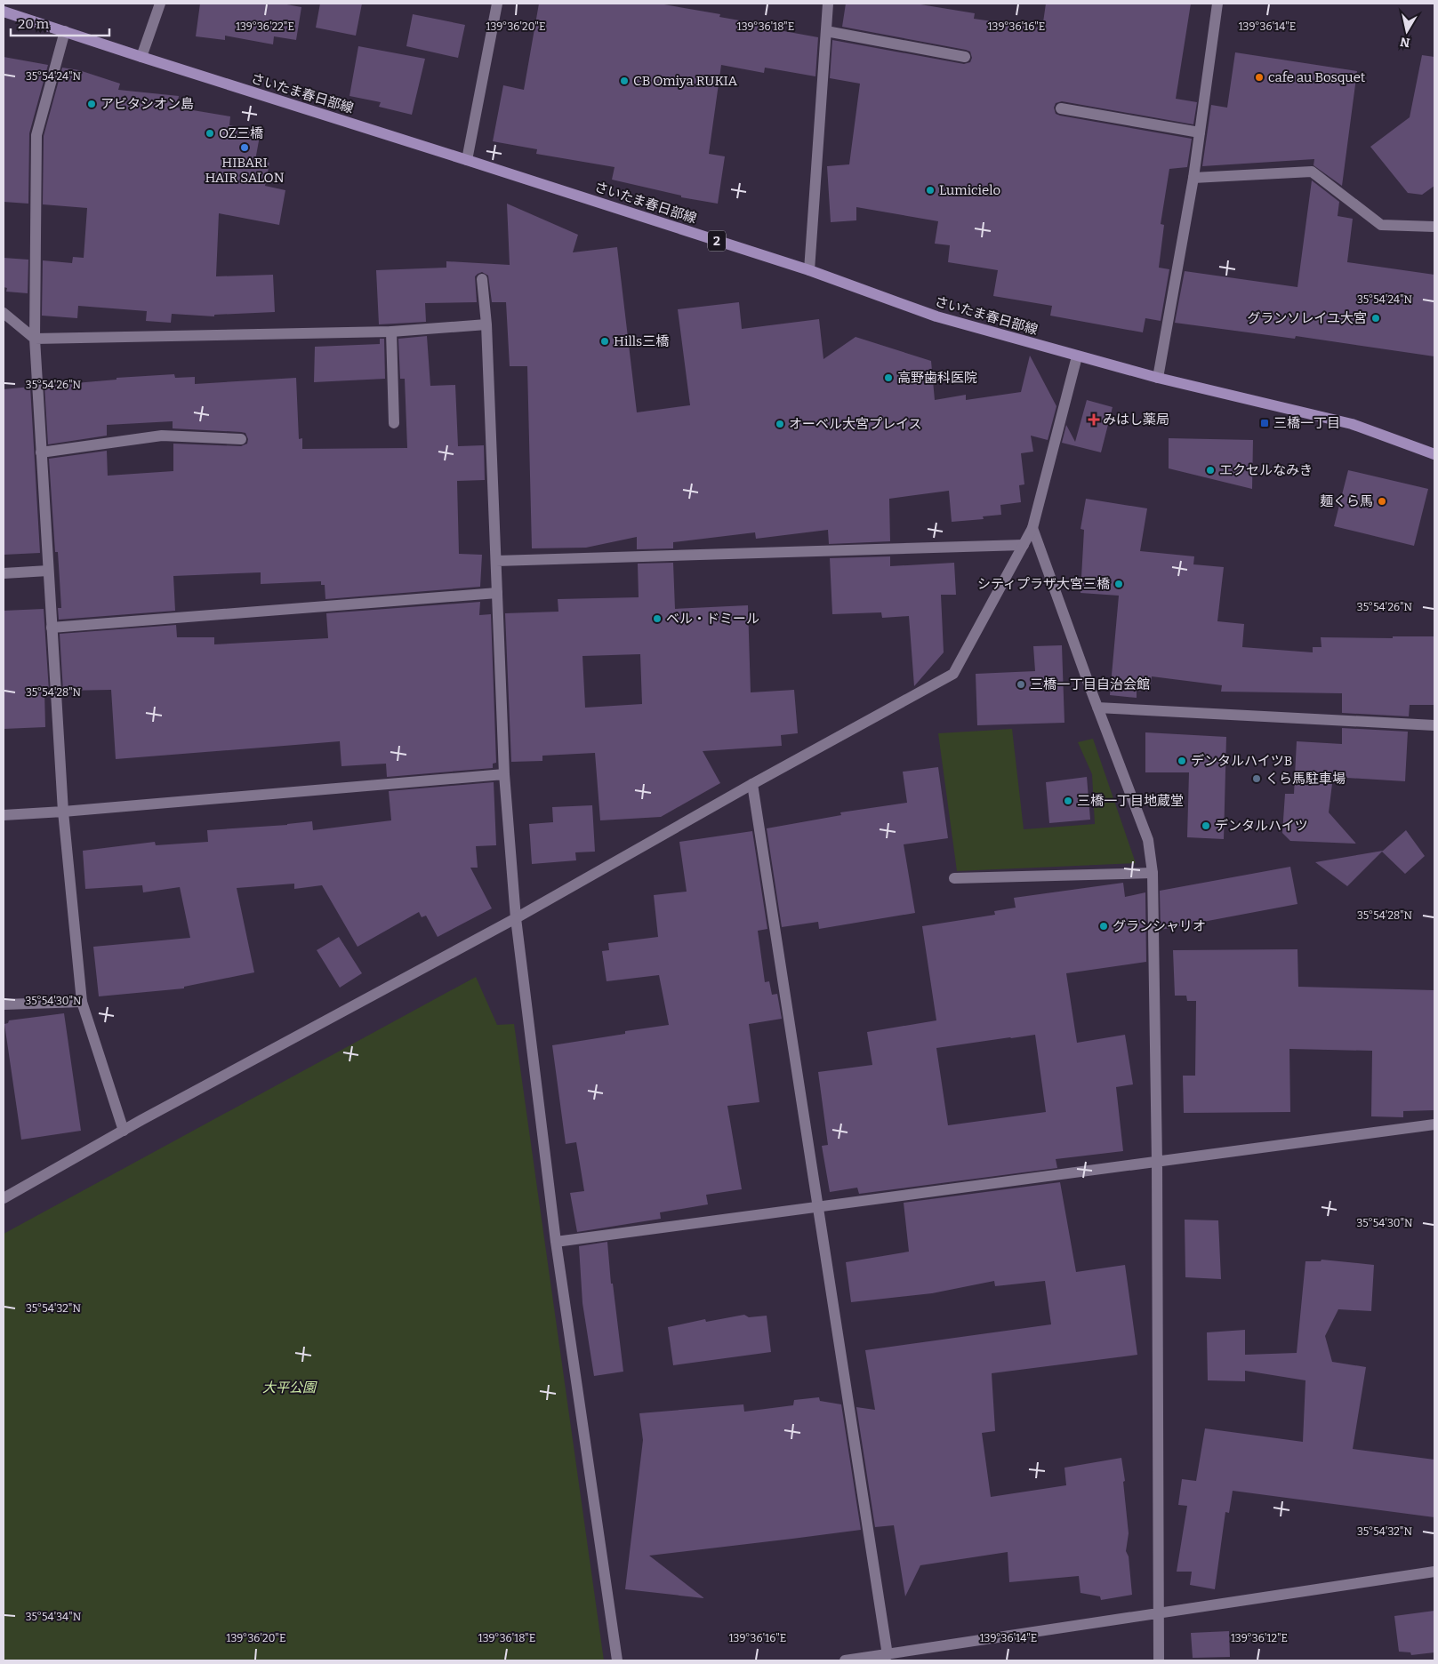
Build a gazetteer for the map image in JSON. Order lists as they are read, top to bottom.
{
  "streets": {
    "main road": ["さいたま春日部線", "2"]
  },
  "parks": ["大平公園"],
  "places": {
    "other": [
      "cafe au Bosquet",
      "CB Omiya RUKIA",
      "アビタシオン島",
      "OZ三橋",
      "HIBARI HAIR SALON",
      "Lumicielo",
      "グランソレイユ大宮",
      "Hills三橋",
      "高野歯科医院",
      "オーベル大宮プレイス",
      "エクセルなみき",
      "麺くら馬",
      "シティプラザ大宮三橋",
      "ベル・ドミール",
      "三橋一丁目自治会館",
      "デンタルハイツB",
      "くら馬駐車場",
      "三橋一丁目地蔵堂",
      "デンタルハイツ",
      "グランシャリオ"
    ],
    "health": ["みはし薬局"],
    "transit": ["三橋一丁目"]
  },
  "scale_bar": "20 m",
  "north": "bottom",
  "coordinates": [
    "139°36'22\"E",
    "139°36'20\"E",
    "139°36'18\"E",
    "139°36'16\"E",
    "139°36'14\"E",
    "35°54'24\"N",
    "35°54'26\"N",
    "35°54'28\"N",
    "35°54'30\"N",
    "35°54'32\"N",
    "35°54'34\"N",
    "139°36'12\"E"
  ]
}
